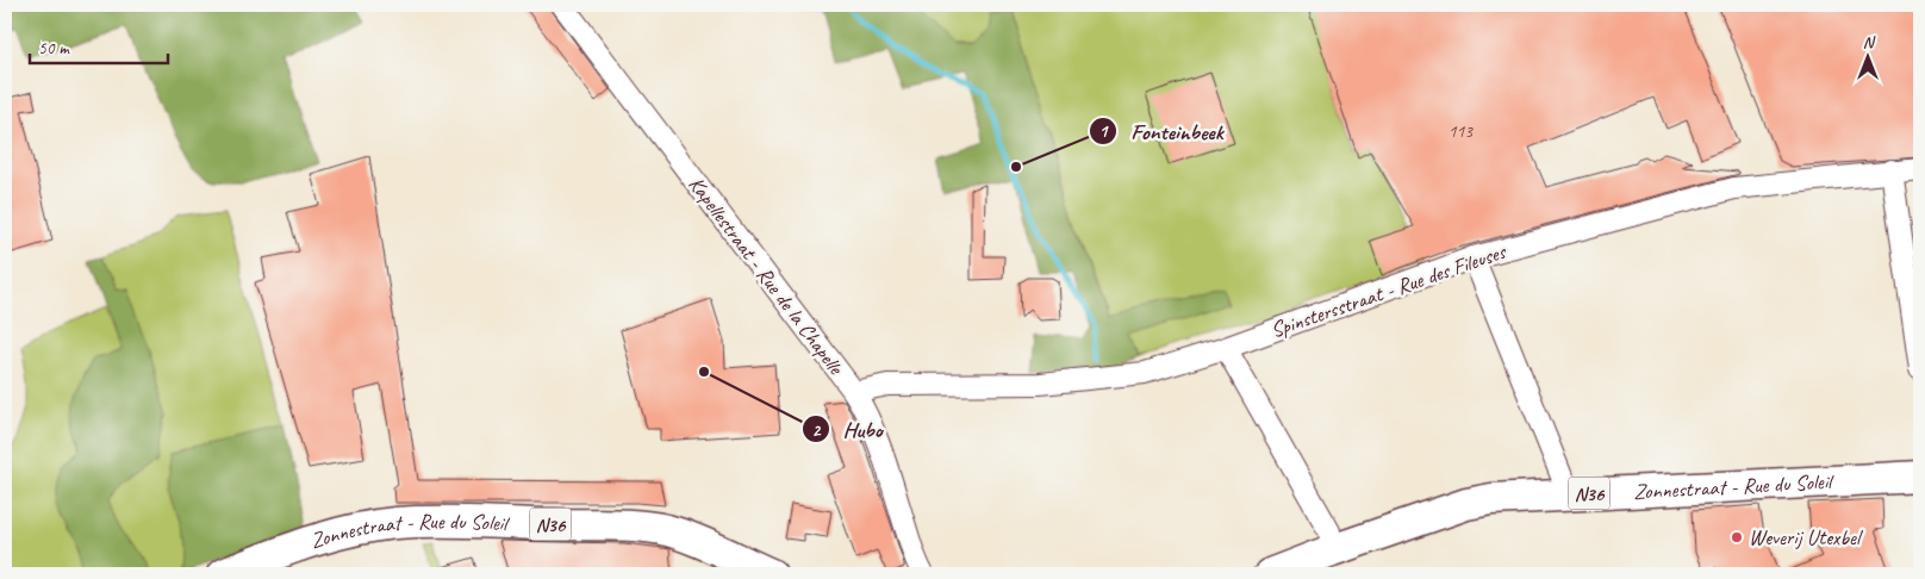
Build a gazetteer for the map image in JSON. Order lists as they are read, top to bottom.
{
  "streets": {
    "main road": ["Zonnestraat - Rue du Soleil", "N36"],
    "street": ["Kapellestraat - Rue de la Chapelle", "Spinstersstraat - Rue des Fileuses"]
  },
  "crossings": [
    ["Kapellestraat - Rue de la Chapelle", "Spinstersstraat - Rue des Fileuses"]
  ],
  "places": ["Fonteinbeek", "Hubo", "Weverij Utexbel"],
  "house_numbers": ["113"],
  "scale_bar": "50 m",
  "north": "top"
}
